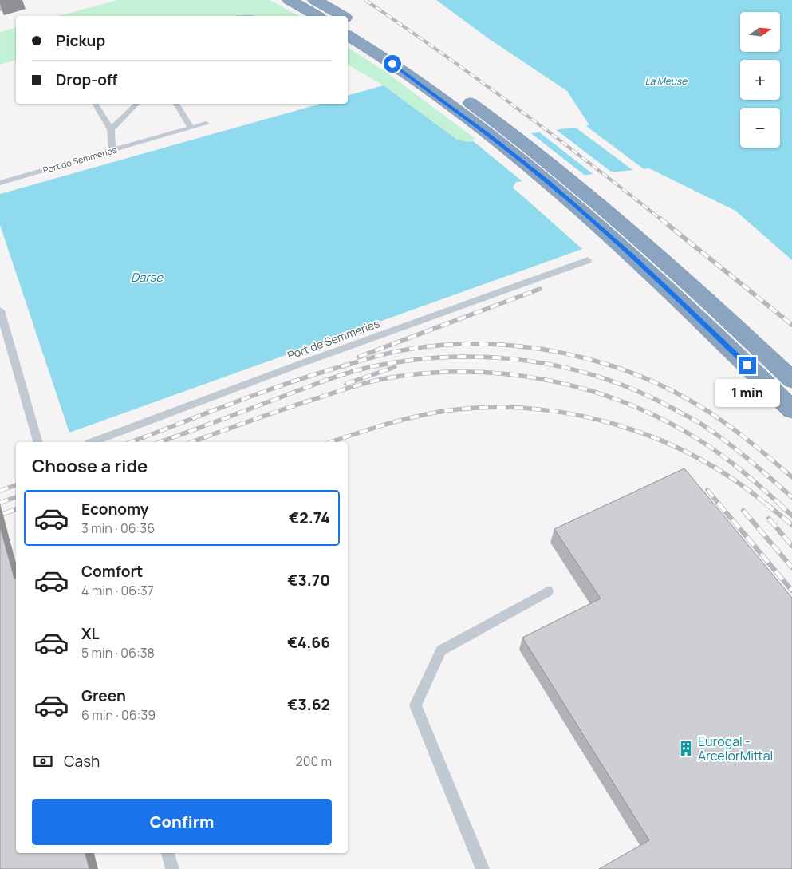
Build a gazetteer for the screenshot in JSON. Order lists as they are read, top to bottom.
{
  "streets": {
    "lane": ["Port de Semmeries"]
  },
  "water": ["La Meuse", "Darse"],
  "places": {
    "building": ["Eurogal - ArcelorMittal"]
  },
  "north": "right",
  "page": {
    "map_buttons": ["+", "−"],
    "banner": ["Pickup", "Drop-off"],
    "bubble": "1 min",
    "heading": "Choose a ride",
    "list": [
      {
        "name": "Economy",
        "note": "3 min · 06:36",
        "value": "€2.74"
      },
      {
        "name": "Comfort",
        "note": "4 min · 06:37",
        "value": "€3.70"
      },
      {
        "name": "XL",
        "note": "5 min · 06:38",
        "value": "€4.66"
      },
      {
        "name": "Green",
        "note": "6 min · 06:39",
        "value": "€3.62"
      }
    ],
    "pay": ["Cash", "200 m"],
    "buttons": "Confirm"
  }
}
